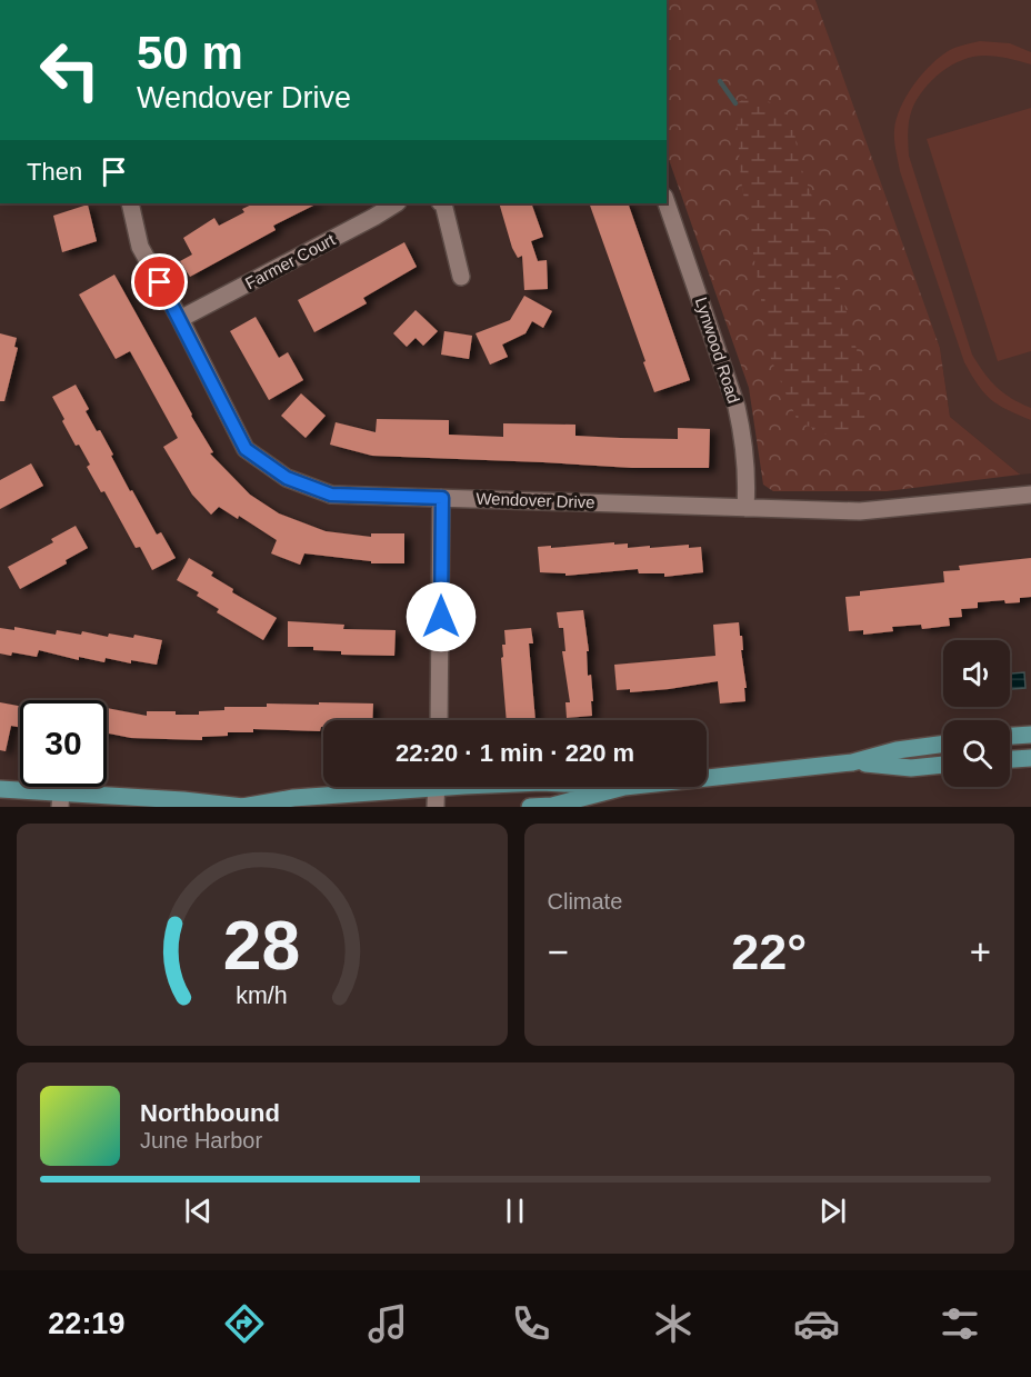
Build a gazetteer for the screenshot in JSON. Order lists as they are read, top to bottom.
{
  "streets": {
    "street": ["Farmer Court", "Lynwood Road", "Wendover Drive"]
  },
  "crossings": [
    ["Farmer Court", "Wendover Drive"],
    ["Lynwood Road", "Wendover Drive"]
  ],
  "page": {
    "turn": ["50 m", "Wendover Drive"],
    "then": "Then",
    "limit": "30",
    "trip": "22:20 · 1 min · 220 m",
    "tile": "Climate",
    "heat": ["−", "22°", "+"],
    "song": ["Northbound", "June Harbor"],
    "tabs": "22:19",
    "gauge": ["28", "km/h"]
  }
}
